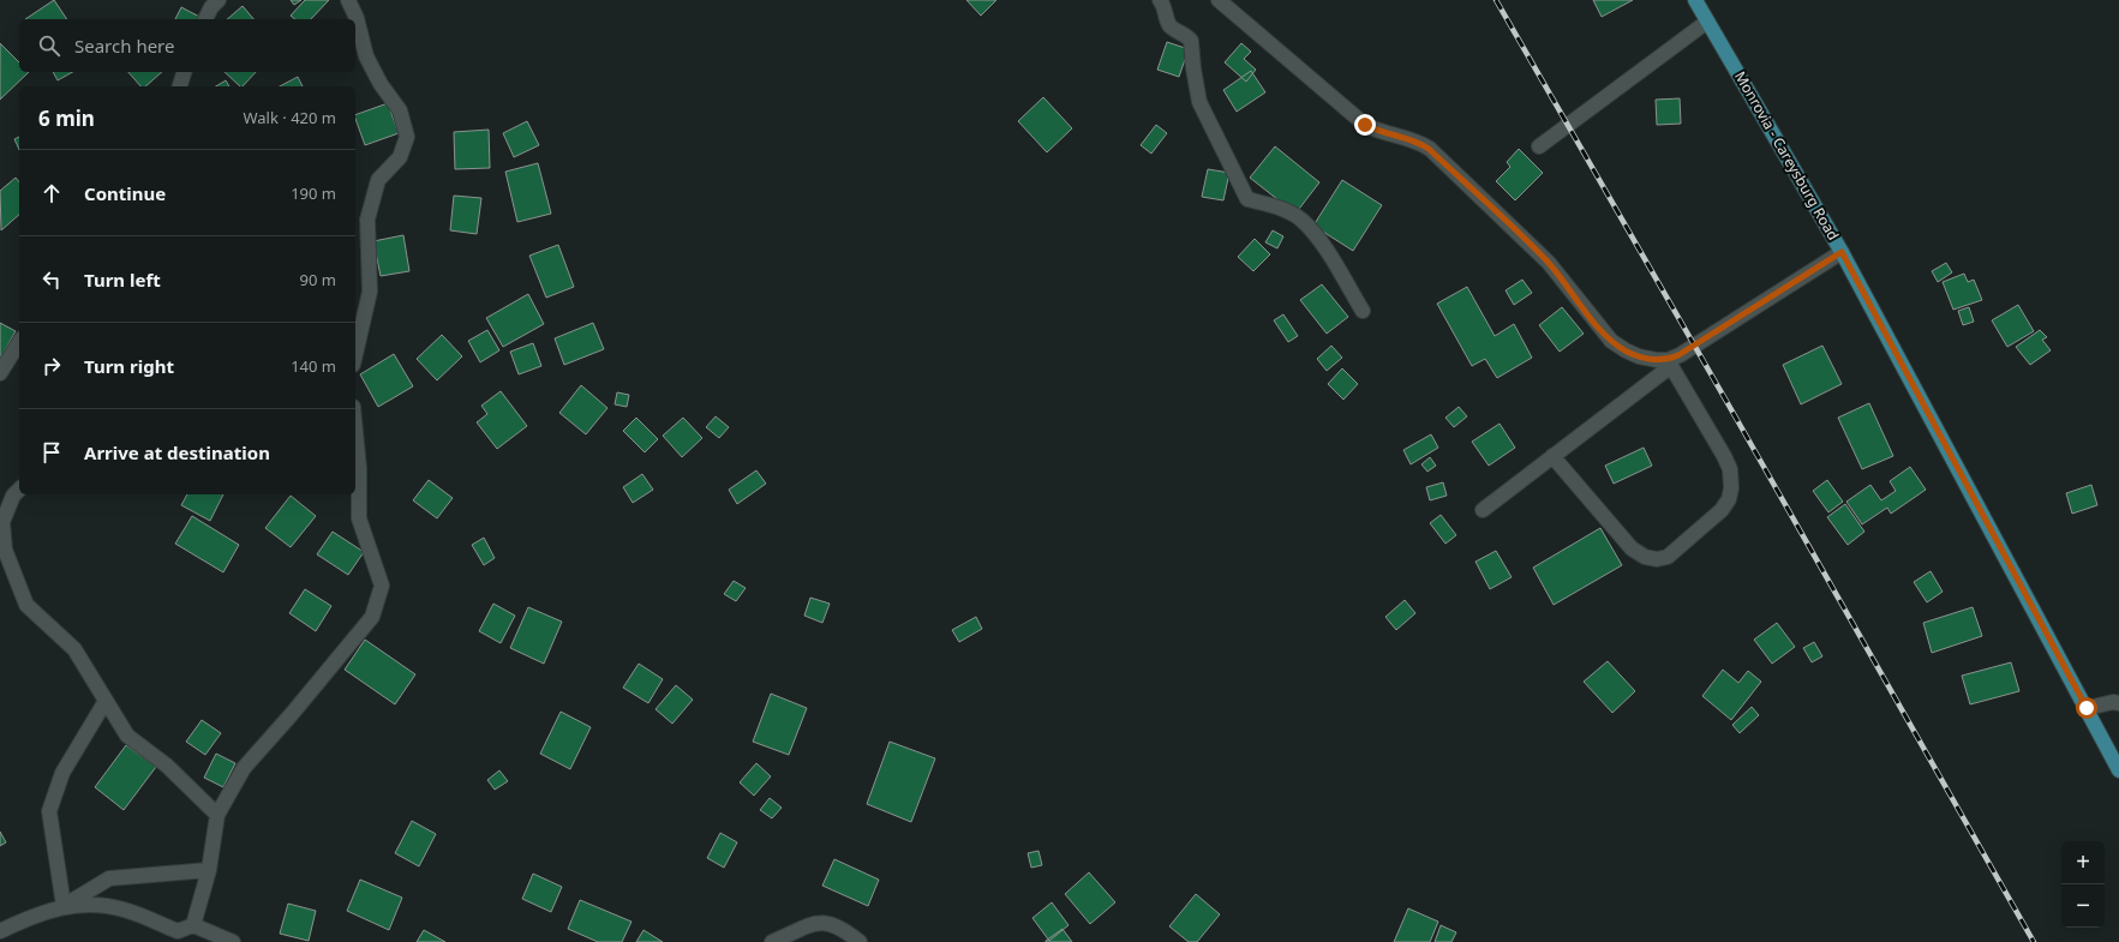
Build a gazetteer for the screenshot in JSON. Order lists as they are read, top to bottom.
{
  "streets": {
    "main road": ["Monrovia - Careysburg Road"]
  },
  "page": {
    "search": "Search here",
    "heading": ["6 min", "Walk · 420 m"],
    "list": [
      ["Continue", "190 m"],
      ["Turn left", "90 m"],
      ["Turn right", "140 m"],
      "Arrive at destination"
    ],
    "map_buttons": ["+", "−"]
  }
}
